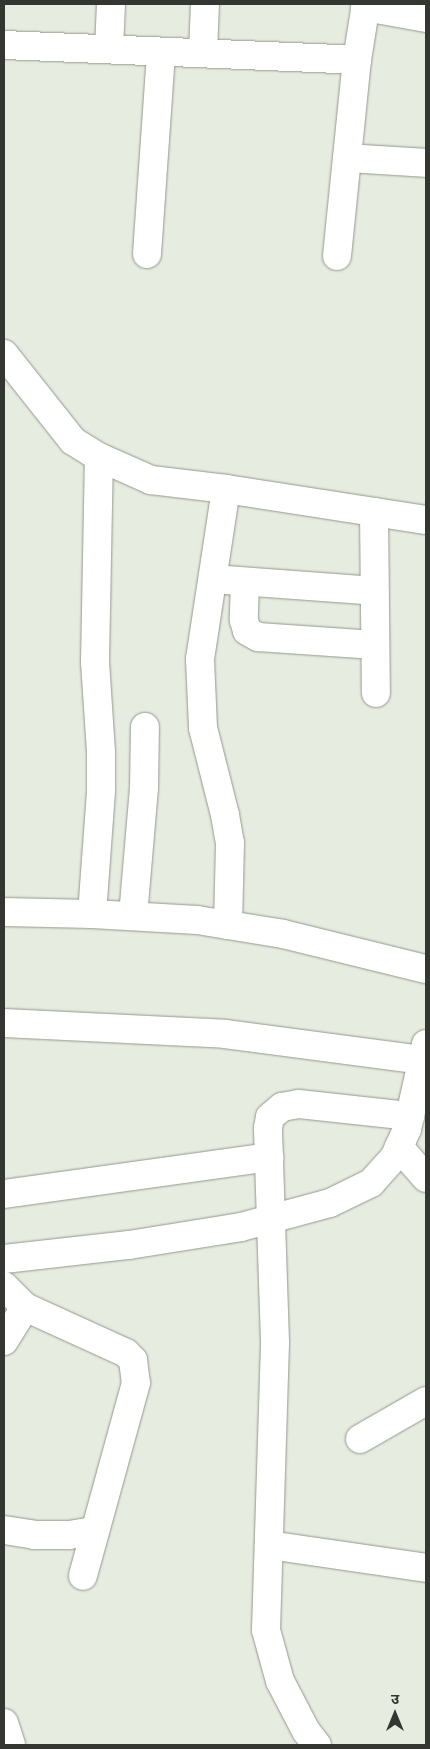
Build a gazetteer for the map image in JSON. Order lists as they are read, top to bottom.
{
  "north": "top"
}
